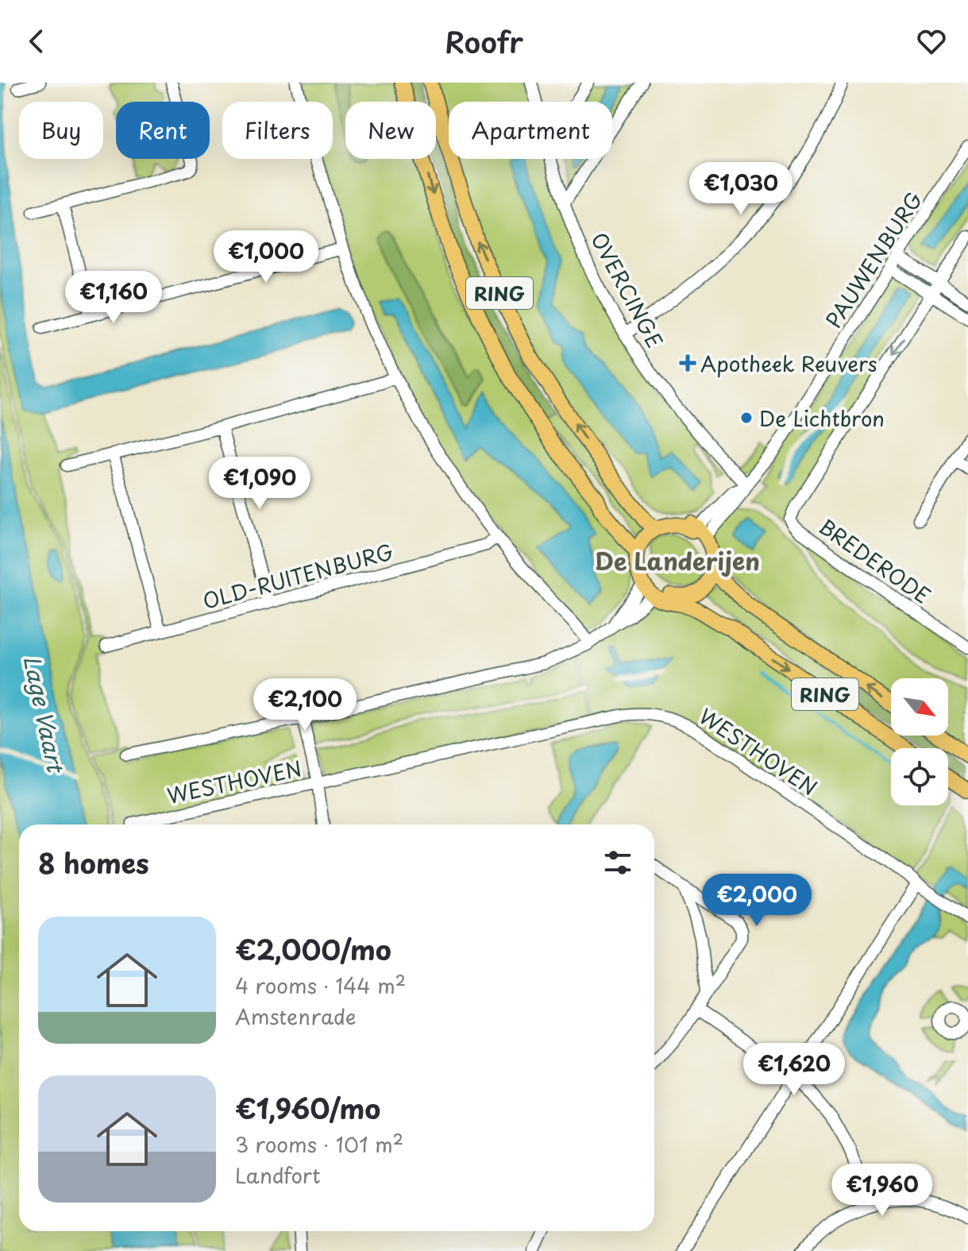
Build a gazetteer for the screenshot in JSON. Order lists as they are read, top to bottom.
{
  "streets": {
    "main road": ["RING"],
    "street": [
      "PAUWENBURG",
      "OVERCINGE",
      "BREDERODE",
      "OLD-RUITENBURG",
      "WESTHOVEN"
    ]
  },
  "crossings": [
    ["PAUWENBURG", "OVERCINGE"]
  ],
  "districts": ["De Landerijen"],
  "water": ["Lage Vaart"],
  "places": {
    "health": ["Apotheek Reuvers"],
    "other": ["De Lichtbron"]
  },
  "north": "bottom right",
  "page": {
    "header": "Roofr",
    "chip": [
      "Buy",
      "Rent",
      "Filters",
      "New",
      "Apartment"
    ],
    "price": [
      "€1,030",
      "€1,000",
      "€1,160",
      "€1,090",
      "€2,100",
      "€2,000",
      "€1,620",
      "€1,960"
    ],
    "heading": "8 homes",
    "list": [
      {
        "name": "€2,000/mo",
        "note": "4 rooms · 144 m² · Amstenrade"
      },
      {
        "name": "€1,960/mo",
        "note": "3 rooms · 101 m² · Landfort"
      }
    ]
  }
}
